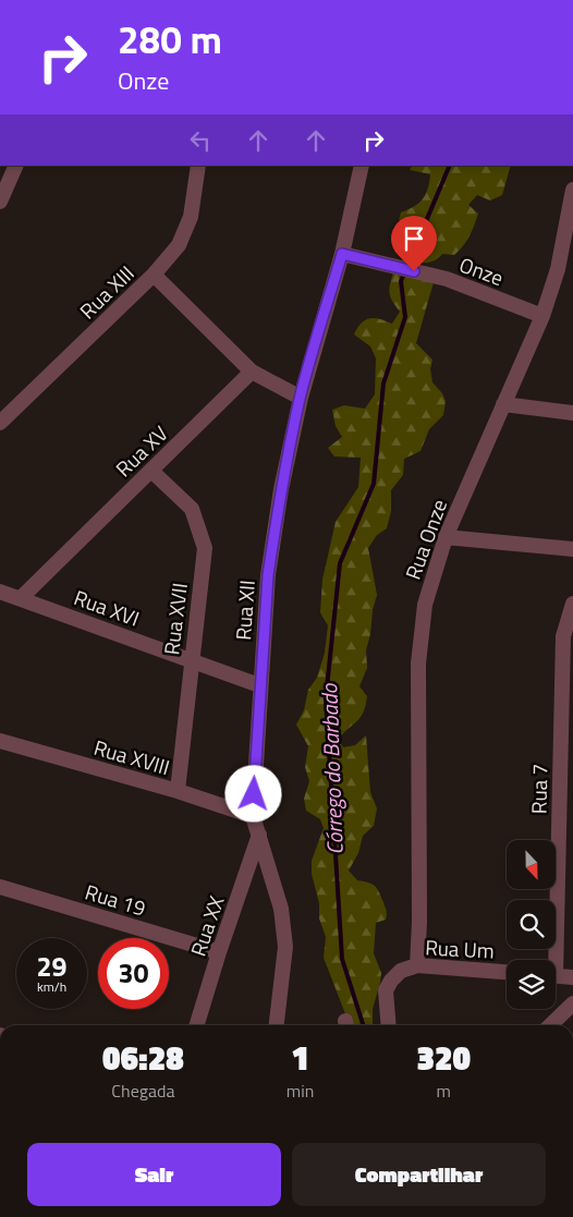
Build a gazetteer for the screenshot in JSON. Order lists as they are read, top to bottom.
{
  "streets": {
    "street": [
      "Onze",
      "Rua XIII",
      "Rua XV",
      "Rua Onze",
      "Rua XVI",
      "Rua XII",
      "Rua XVII",
      "Rua XVIII",
      "Rua 7",
      "Rua 19",
      "Rua XX",
      "Rua Um"
    ]
  },
  "crossings": [
    ["Onze", "Rua Onze"],
    ["Onze", "Rua XII"],
    ["Rua XV", "Rua XVI"],
    ["Rua XV", "Rua XVII"],
    ["Rua Onze", "Rua Um"],
    ["Rua XVI", "Rua XII"],
    ["Rua XVI", "Rua XVII"],
    ["Rua XII", "Rua XVIII"],
    ["Rua XII", "Rua XX"],
    ["Rua XVII", "Rua XVIII"],
    ["Rua 19", "Rua XX"]
  ],
  "water": ["Córrego do Barbado"],
  "north": "bottom",
  "page": {
    "turn": ["280 m", "Onze"],
    "speed": "29 km/h",
    "limit": "30",
    "eta": [
      "06:28",
      "Chegada",
      "1",
      "min",
      "320",
      "m"
    ],
    "buttons": ["Sair", "Compartilhar"]
  }
}
